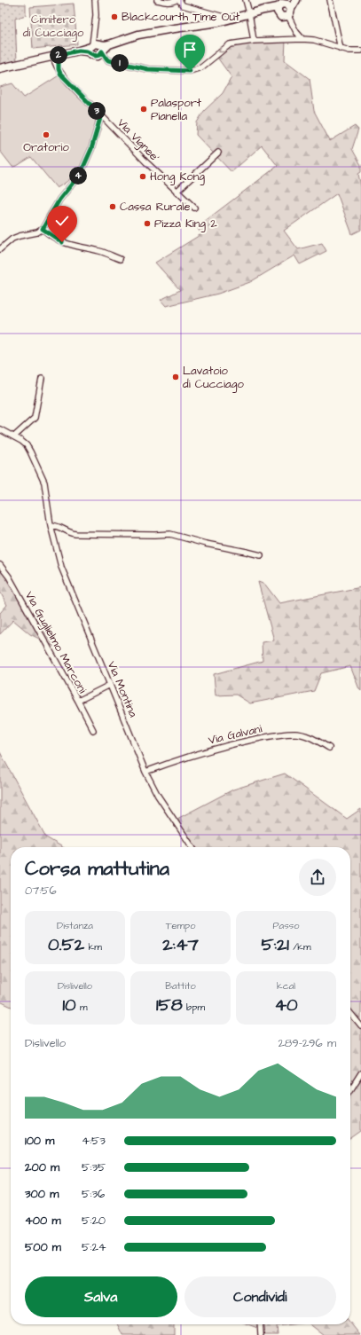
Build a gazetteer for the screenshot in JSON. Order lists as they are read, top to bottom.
{
  "streets": {
    "street": [
      "Via Vignee'",
      "Via Guglielmo Marconi",
      "Via Montina",
      "Via Galvani"
    ]
  },
  "crossings": [
    ["Via Montina", "Via Galvani"]
  ],
  "parks": ["Cimitero di Cucciago"],
  "places": [
    "Blackcourth Time Out",
    "Palasport Pianella",
    "Oratorio",
    "Hong Kong",
    "Cassa Rurale",
    "Pizza King 2",
    "Lavatoio di Cucciago"
  ],
  "page": {
    "pins": [
      "2",
      "1",
      "3",
      "4"
    ],
    "heading": ["Corsa mattutina", "07:56"],
    "stats": [
      ["Distanza", "0.52 km"],
      ["Tempo", "2:47"],
      ["Passo", "5:21 /km"],
      ["Dislivello", "10 m"],
      ["Battito", "158 bpm"],
      ["kcal", "40"]
    ],
    "chart": ["Dislivello", "289–296 m"],
    "list": [
      {
        "name": "100 m",
        "note": "4:53"
      },
      {
        "name": "200 m",
        "note": "5:35"
      },
      {
        "name": "300 m",
        "note": "5:36"
      },
      {
        "name": "400 m",
        "note": "5:20"
      },
      {
        "name": "500 m",
        "note": "5:24"
      }
    ],
    "buttons": ["Salva", "Condividi"]
  }
}
